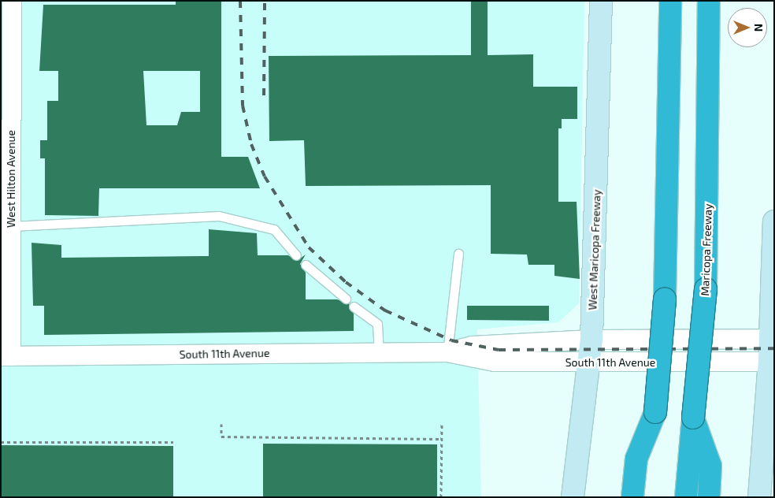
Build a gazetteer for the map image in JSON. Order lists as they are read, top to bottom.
{
  "streets": {
    "highway": ["Maricopa Freeway"],
    "main road": ["West Maricopa Freeway"],
    "street": ["West Hilton Avenue", "South 11th Avenue"]
  },
  "crossings": [
    ["West Hilton Avenue", "South 11th Avenue"],
    ["West Maricopa Freeway", "South 11th Avenue"]
  ],
  "north": "right"
}
